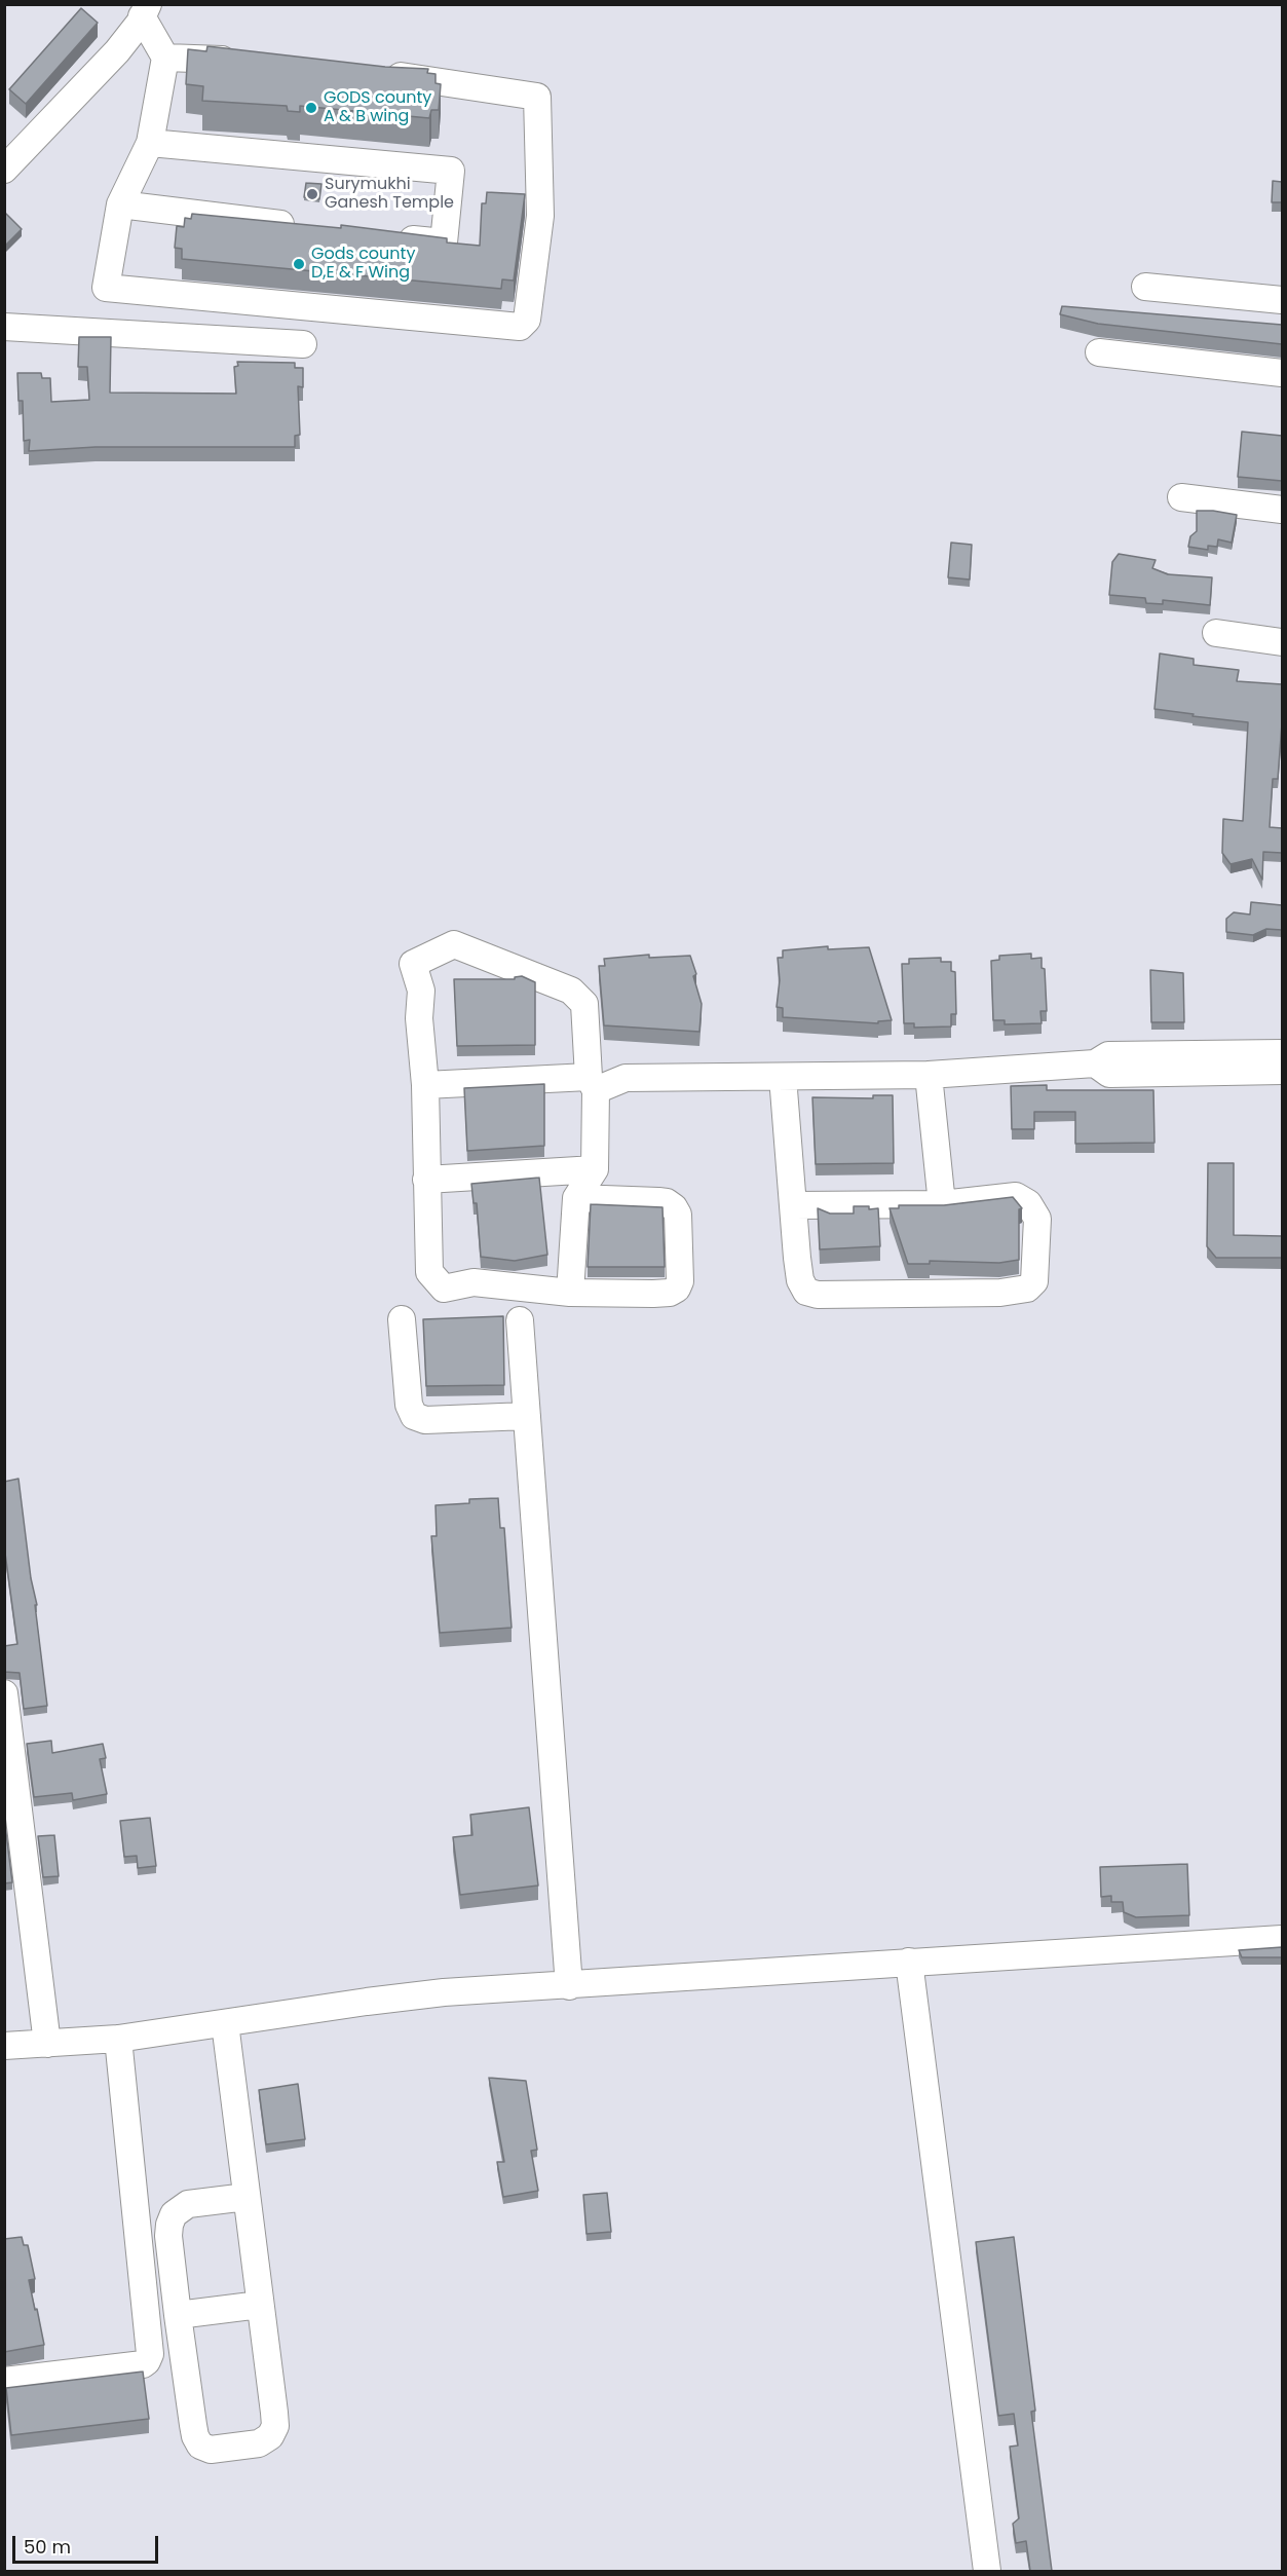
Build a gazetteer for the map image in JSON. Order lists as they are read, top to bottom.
{
  "places": ["GODS county A & B wing", "Surymukhi Ganesh Temple", "Gods county D,E & F Wing"],
  "scale_bar": "50 m"
}
